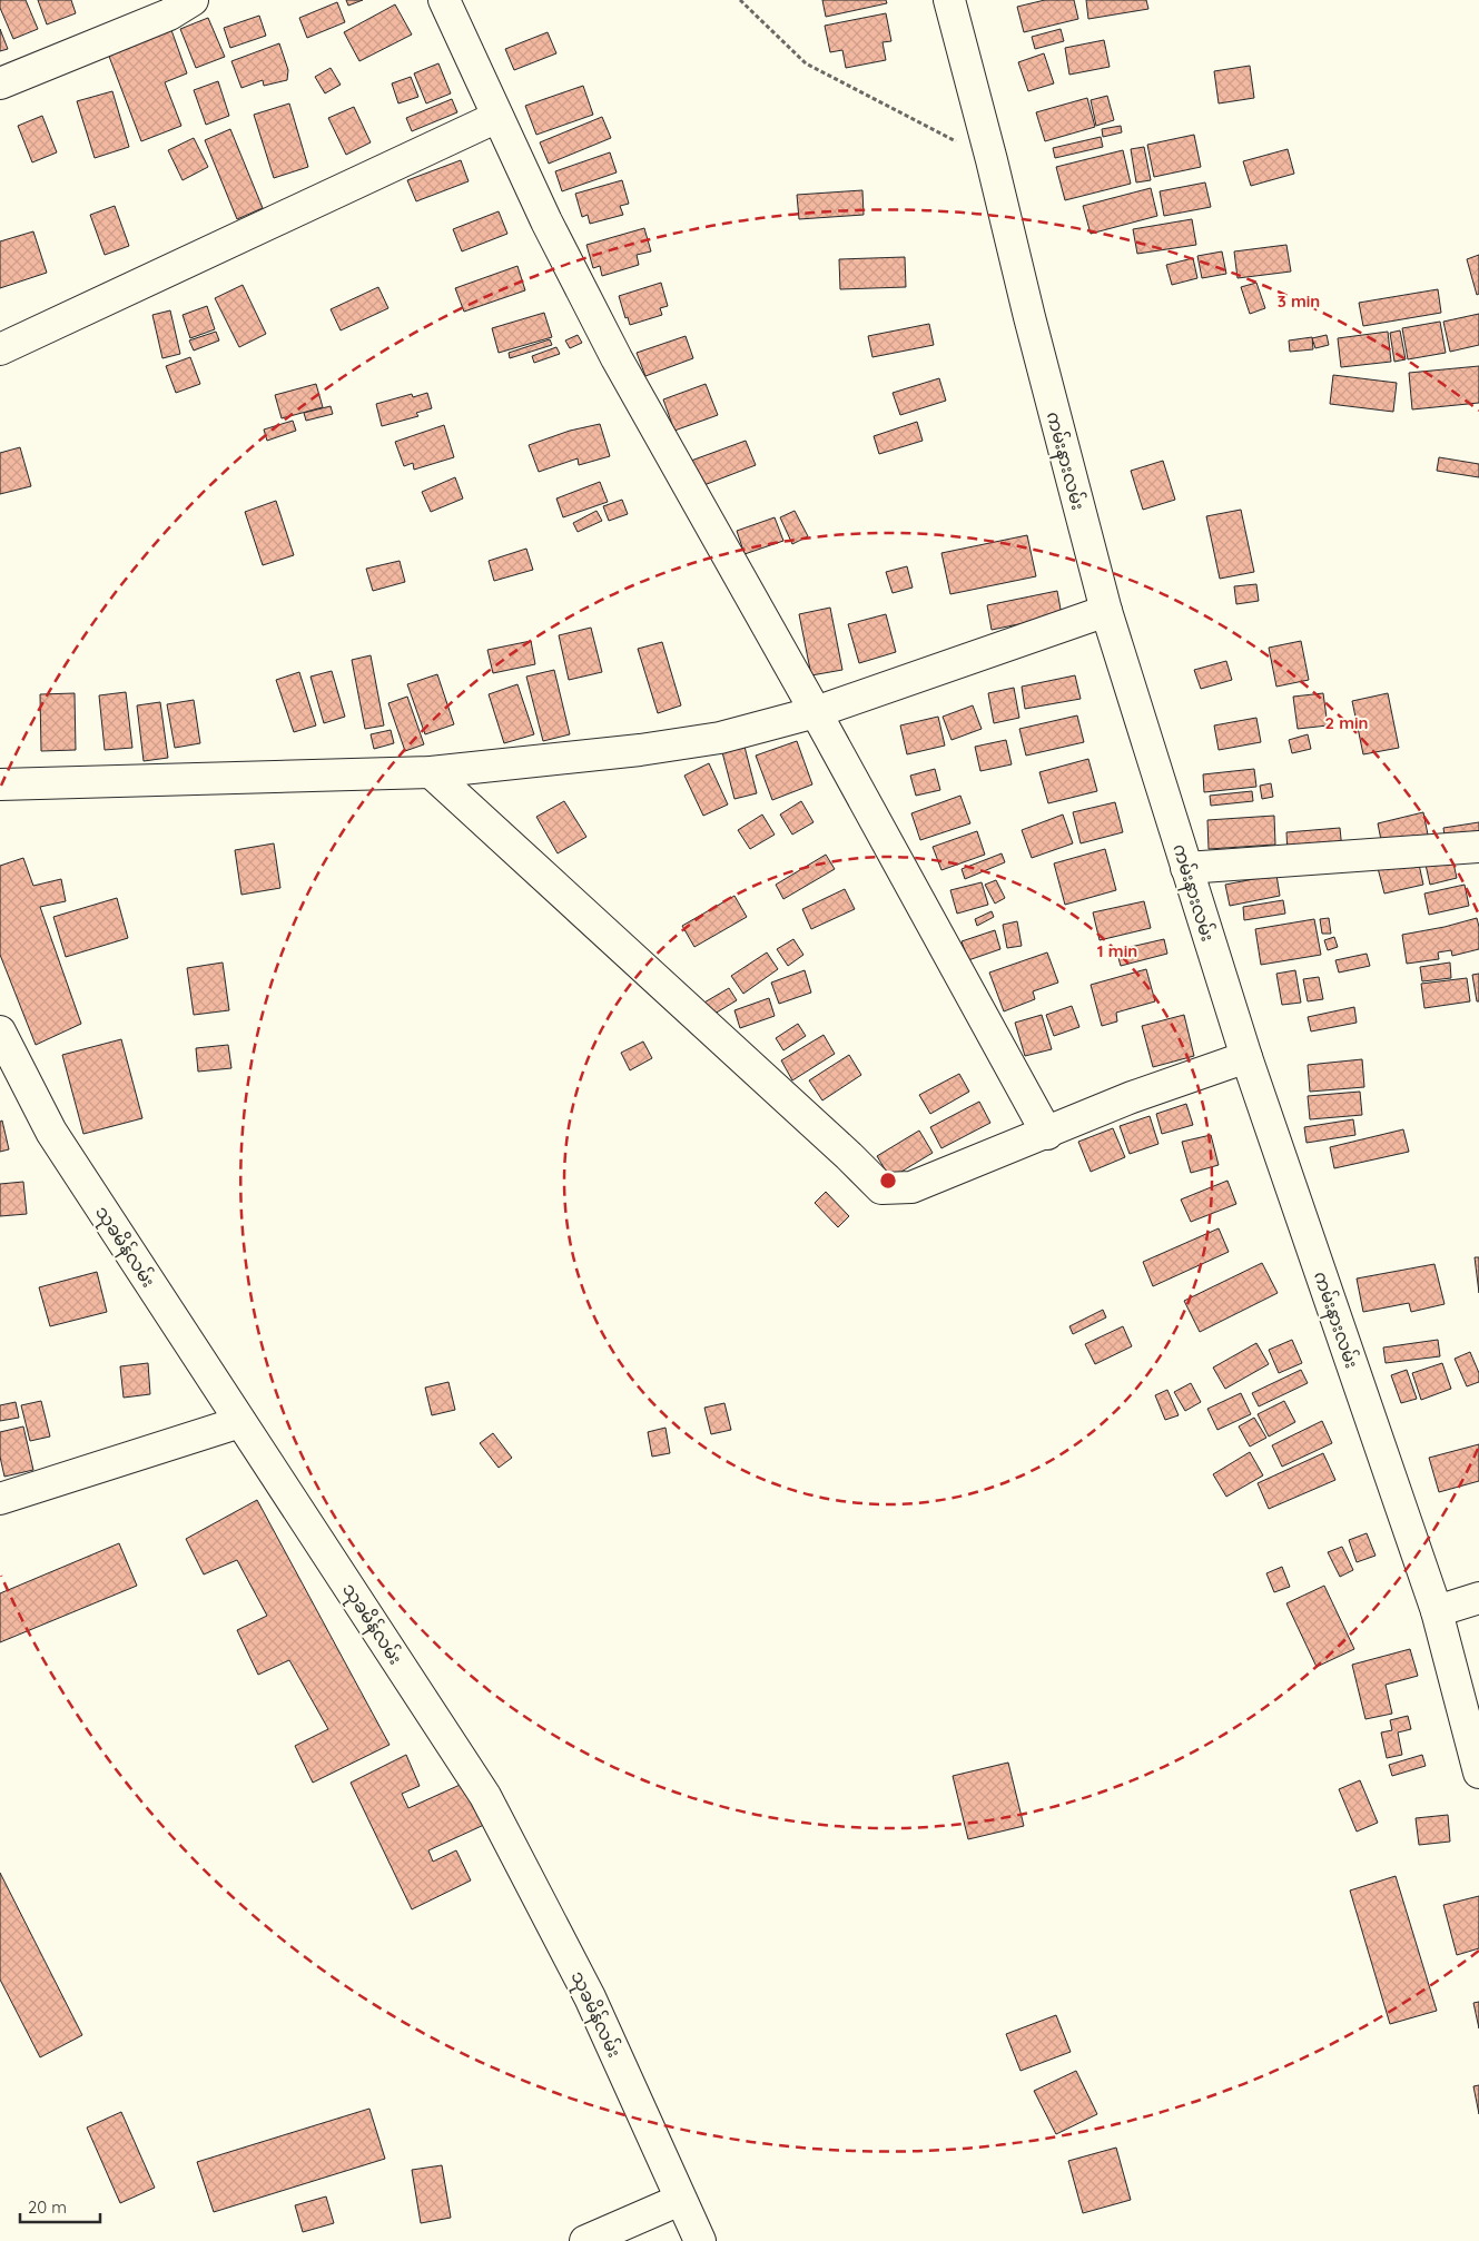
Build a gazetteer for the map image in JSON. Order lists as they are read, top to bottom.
{
  "streets": {
    "street": ["ကမ်းနားလမ်း", "သုခမိန်လမ်း"]
  },
  "scale_bar": "20 m",
  "rings": ["3 min", "2 min", "1 min"]
}
